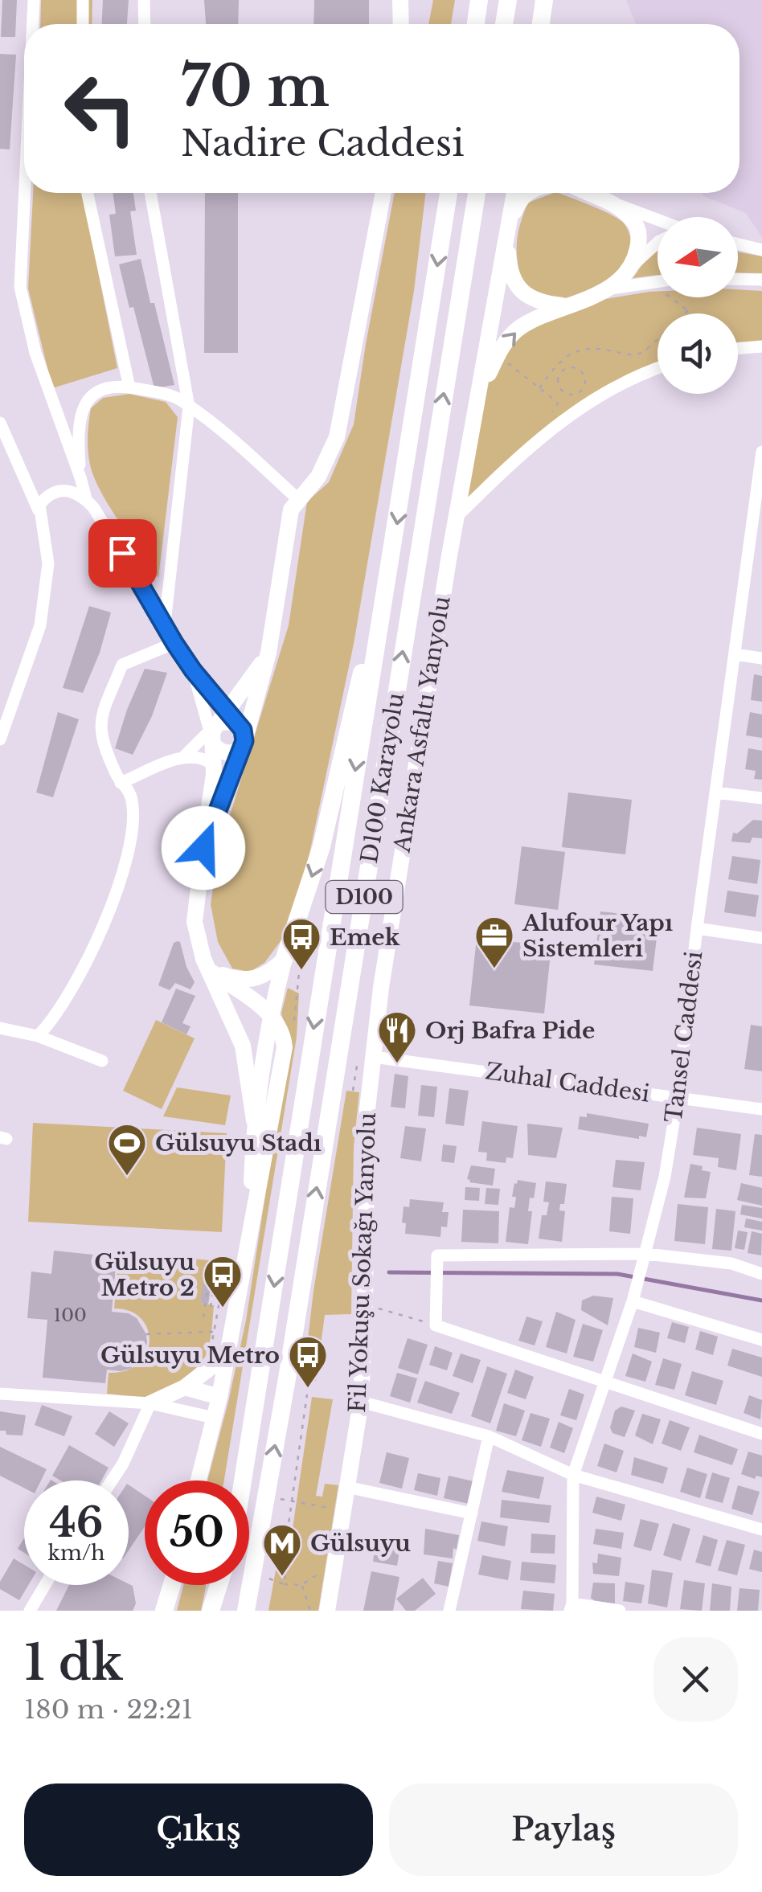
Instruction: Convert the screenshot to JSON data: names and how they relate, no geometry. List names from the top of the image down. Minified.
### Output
{"streets":{"highway":["D100 Karayolu","D100"],"main road":["Ankara Asfaltı Yanyolu","Fil Yokuşu Sokağı Yanyolu"],"street":["Tansel Caddesi","Zuhal Caddesi"]},"crossings":[["Ankara Asfaltı Yanyolu","Zuhal Caddesi"],["Ankara Asfaltı Yanyolu","Fil Yokuşu Sokağı Yanyolu"],["Tansel Caddesi","Zuhal Caddesi"],["Zuhal Caddesi","Fil Yokuşu Sokağı Yanyolu"]],"places":{"office":["Alufour Yapı Sistemleri"],"bus stop":["Emek","Gülsuyu Metro 2","Gülsuyu Metro"],"restaurant":["Orj Bafra Pide"],"sports":["Gülsuyu Stadı"],"metro station":["Gülsuyu"]},"house_numbers":["100"],"north":"left","page":{"turn":["70 m","Nadire Caddesi"],"speed":"46 km/h","limit":"50","heading":["1 dk","180 m · 22:21"],"buttons":["Çıkış","Paylaş"]}}
